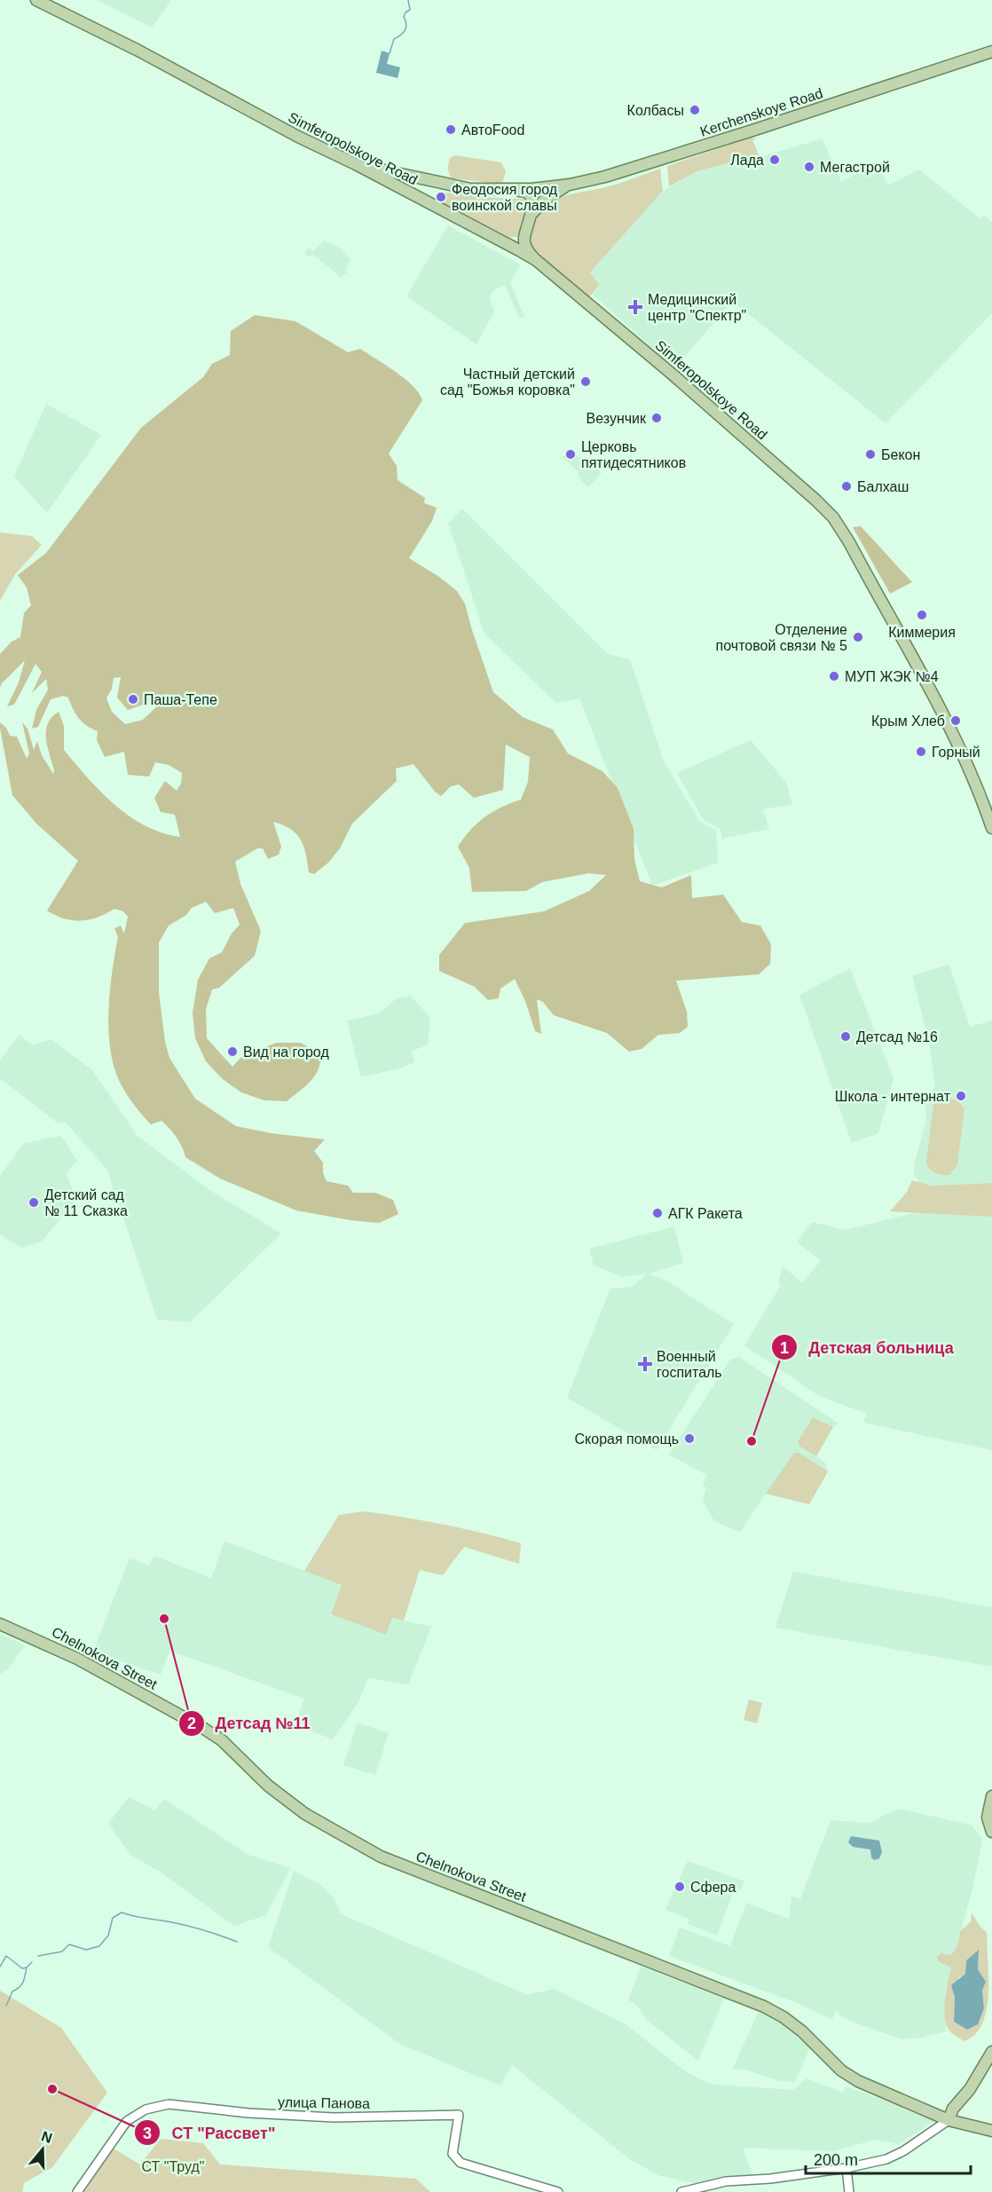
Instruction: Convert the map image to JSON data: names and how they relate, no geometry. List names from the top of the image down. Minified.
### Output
{"streets":{"main road":["Kerchenskoye Road","Simferopolskoye Road","Chelnokova Street"],"street":["улица Панова"]},"parks":["СТ \"Труд\""],"places":{"other":["Колбасы","АвтоFood","Лада","Мегастрой","Феодосия город воинской славы","Частный детский сад \"Божья коровка\"","Везунчик","Церковь пятидесятников","Бекон","Балхаш","Киммерия","Отделение почтовой связи № 5","МУП ЖЭК №4","Паша-Тепе","Крым Хлеб","Горный","Детсад №16","Вид на город","Школа - интернат","Детский сад № 11 Сказка","АГК Ракета","Скорая помощь","Детская больница","Детсад №11","Сфера","СТ \"Рассвет\""],"health":["Медицинский центр \"Спектр\"","Военный госпиталь"]},"scale_bar":"200 m","north":"top"}
